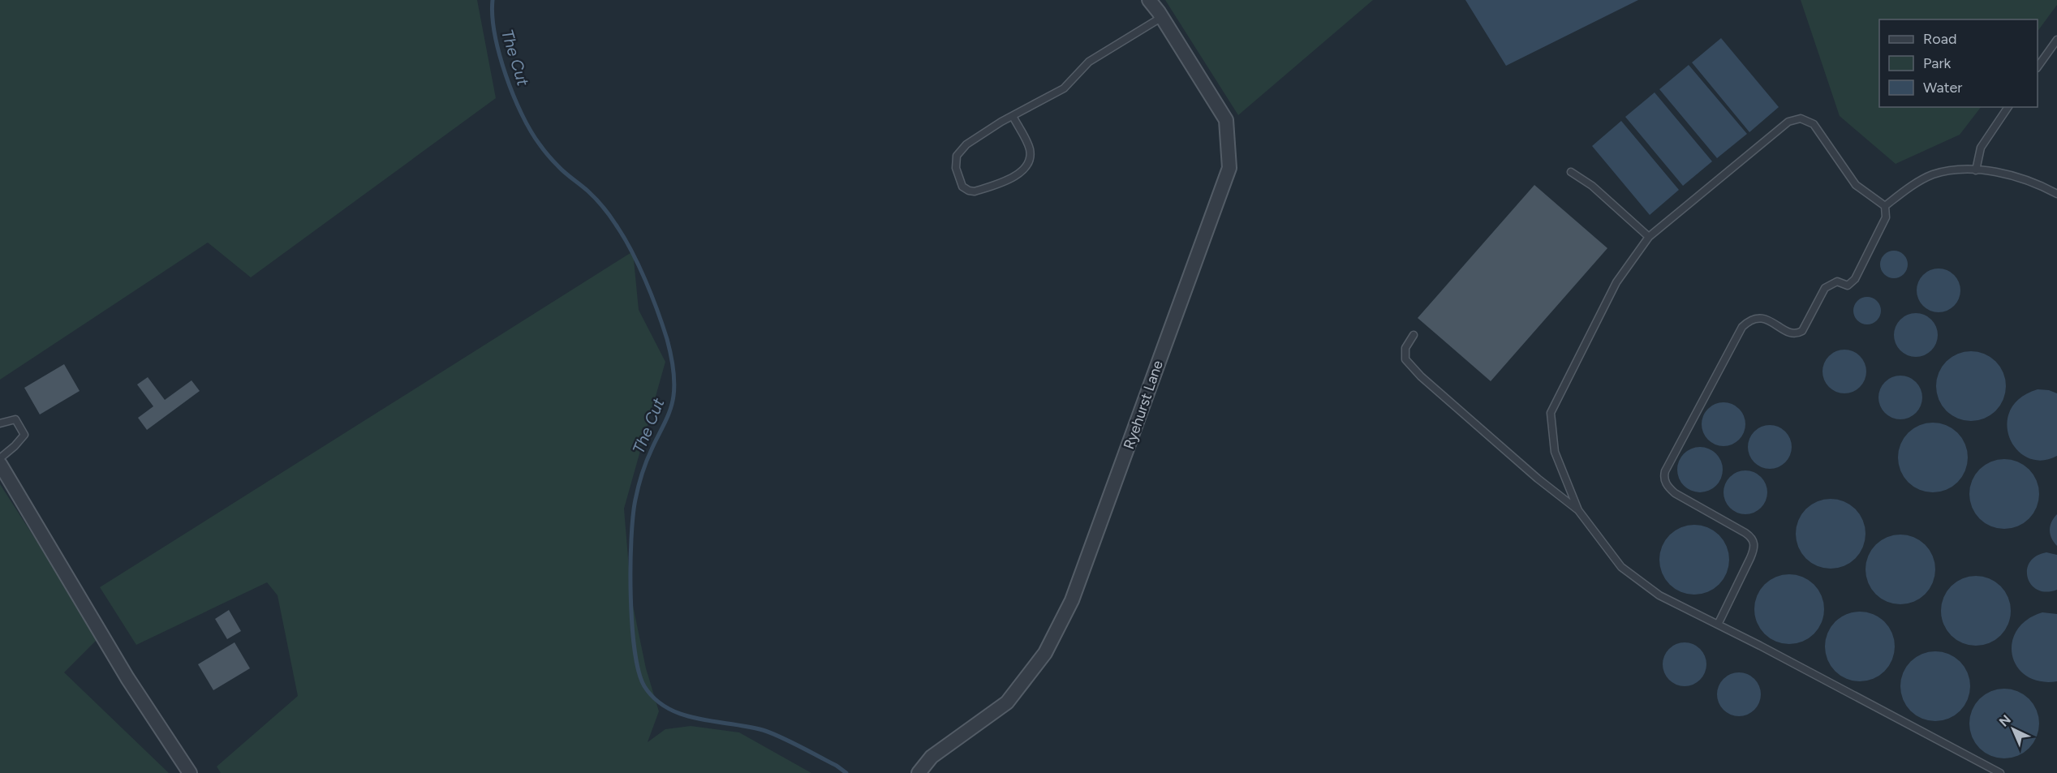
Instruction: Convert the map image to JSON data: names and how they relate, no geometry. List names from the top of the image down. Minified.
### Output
{"streets":{"street":["Ryehurst Lane"]},"water":["The Cut"],"legend":["Road","Park","Water"],"north":"top left"}
